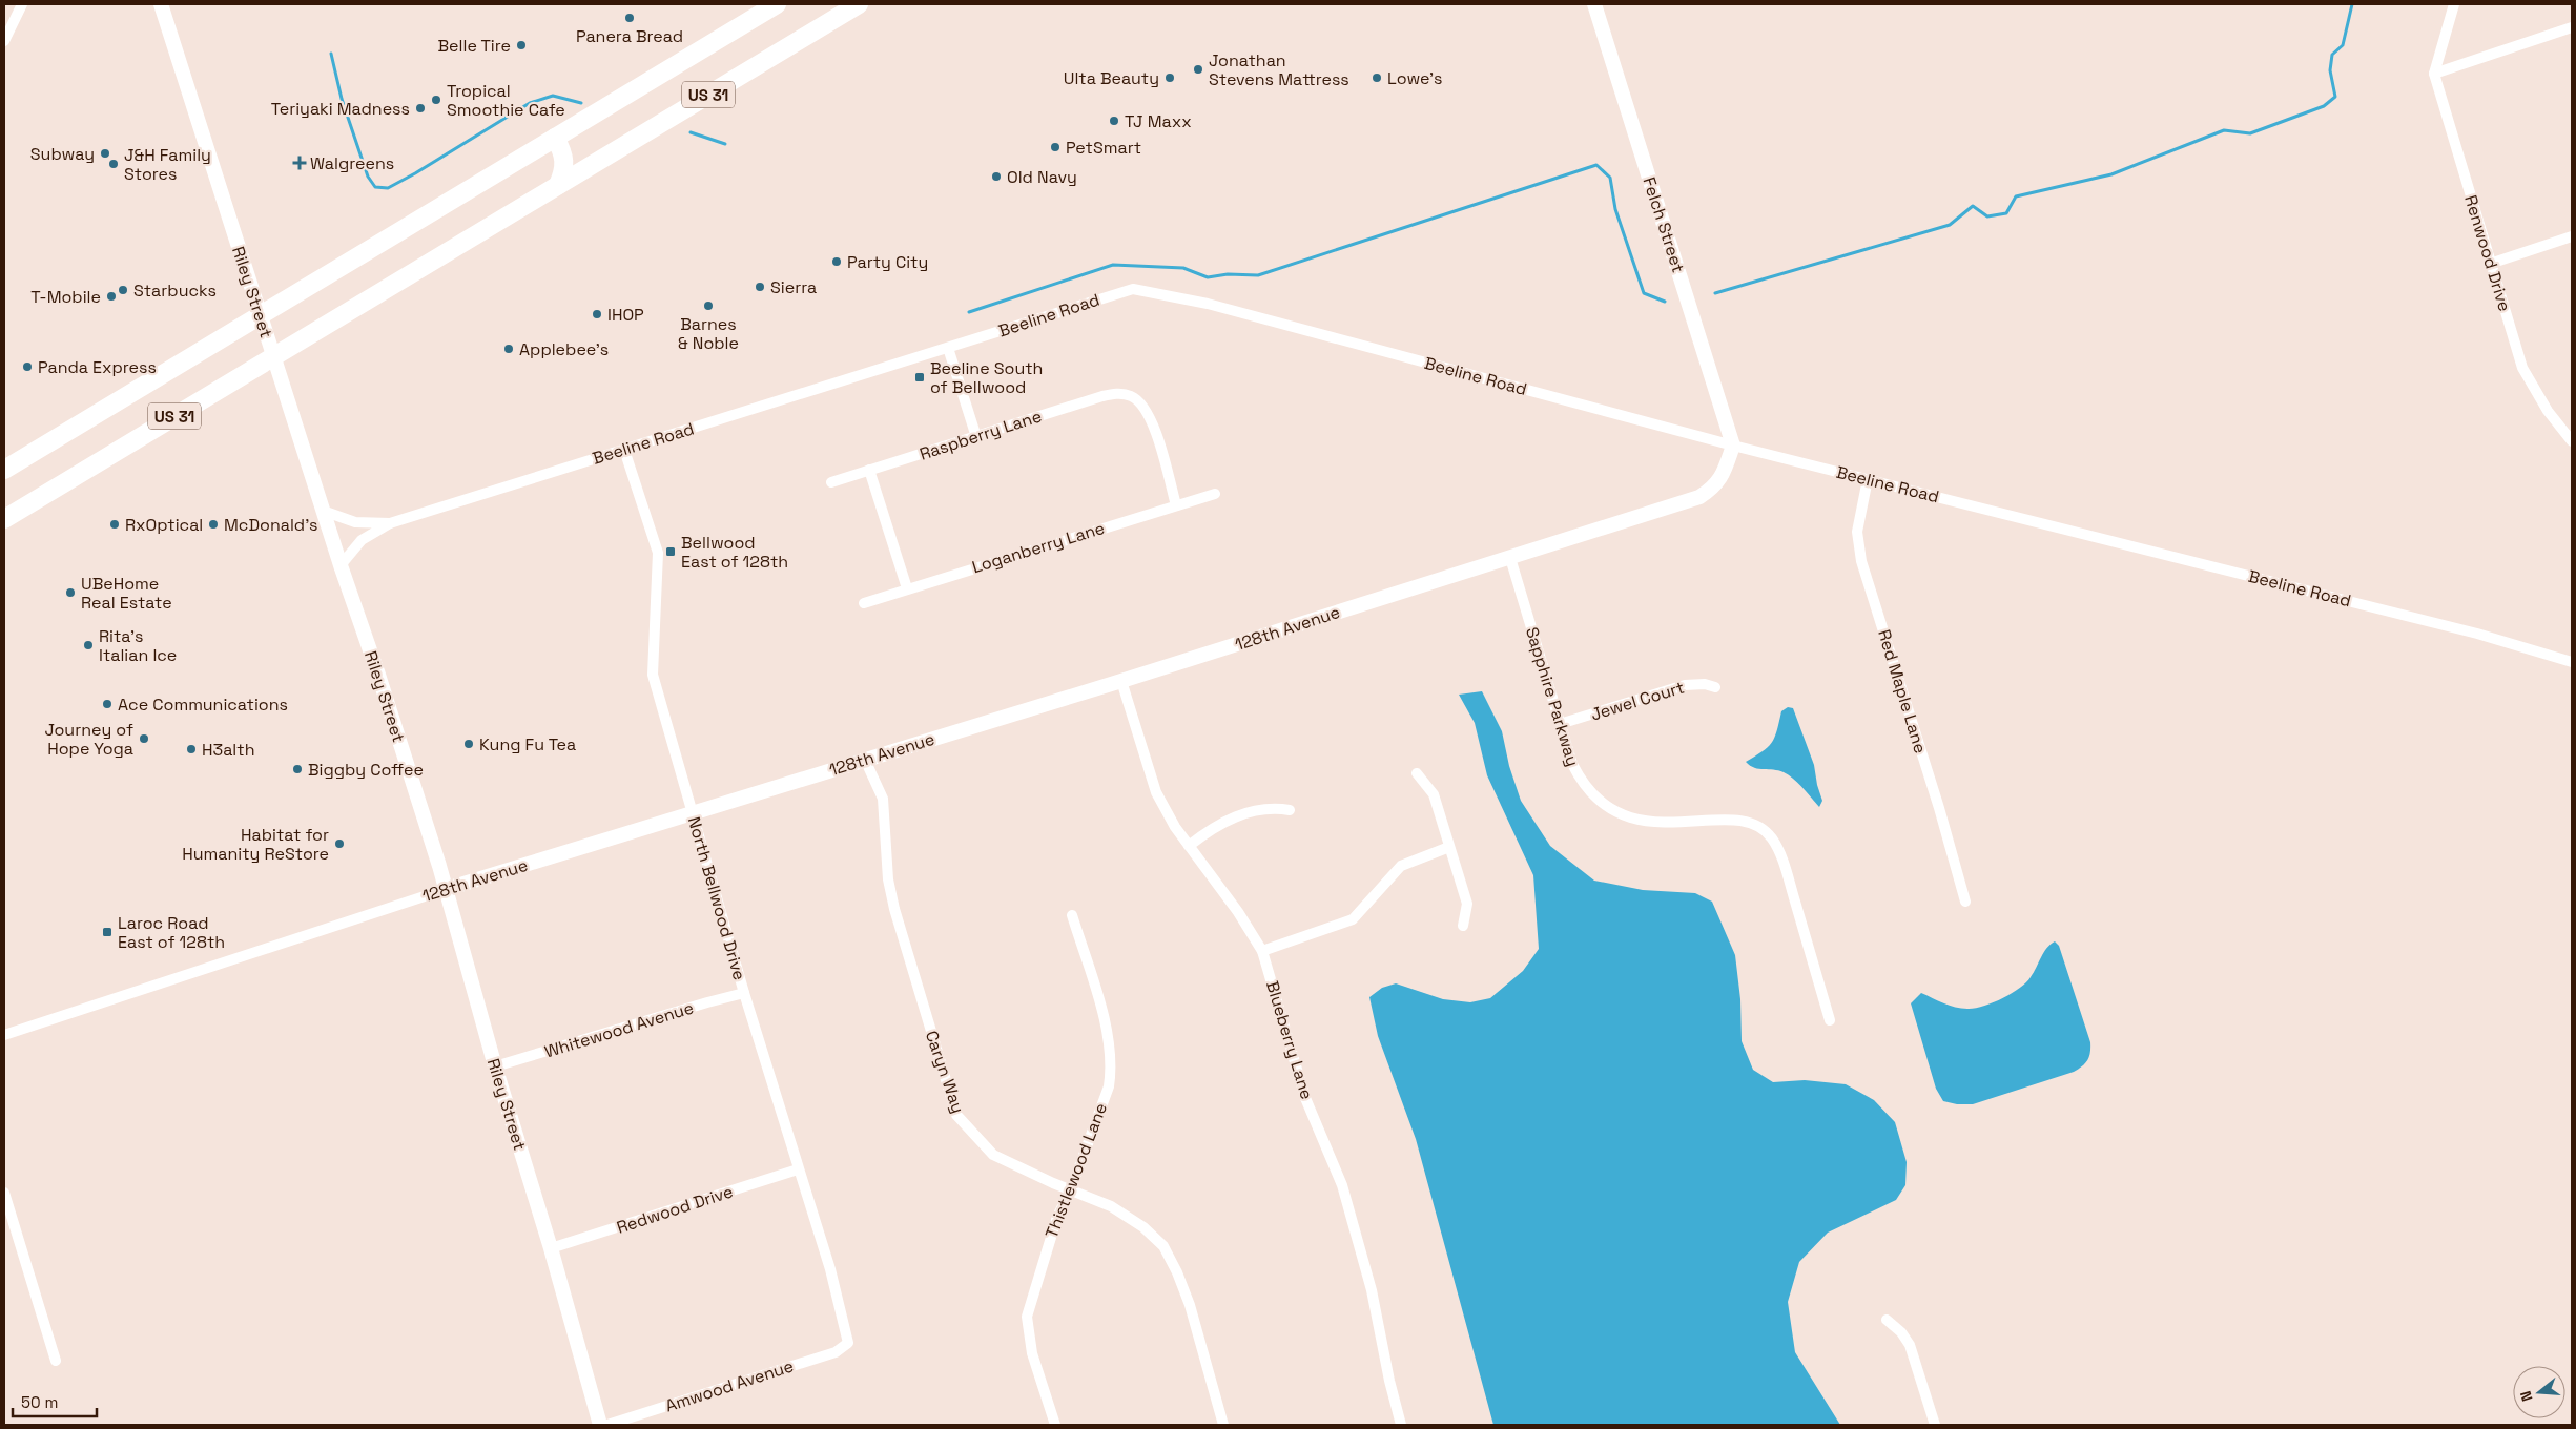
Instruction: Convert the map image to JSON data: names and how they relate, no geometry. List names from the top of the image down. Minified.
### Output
{"streets":{"highway":["US 31"],"street":["Felch Street","Renwood Drive","Riley Street","Beeline Road","Raspberry Lane","Loganberry Lane","128th Avenue","Red Maple Lane","Sapphire Parkway","Jewel Court","North Bellwood Drive","Whitewood Avenue","Blueberry Lane","Caryn Way","Thistlewood Lane","Redwood Drive","Amwood Avenue"]},"crossings":[["US 31","Riley Street"],["Felch Street","Beeline Road"],["Felch Street","128th Avenue"],["Riley Street","Beeline Road"],["Riley Street","128th Avenue"],["Riley Street","Whitewood Avenue"],["Riley Street","Redwood Drive"],["Beeline Road","128th Avenue"],["Beeline Road","Red Maple Lane"],["Beeline Road","North Bellwood Drive"],["Raspberry Lane","Loganberry Lane"],["128th Avenue","Sapphire Parkway"],["128th Avenue","North Bellwood Drive"],["128th Avenue","Blueberry Lane"],["128th Avenue","Caryn Way"],["Sapphire Parkway","Jewel Court"],["North Bellwood Drive","Whitewood Avenue"],["North Bellwood Drive","Redwood Drive"],["North Bellwood Drive","Amwood Avenue"],["Caryn Way","Thistlewood Lane"]],"places":{"other":["Panera Bread","Belle Tire","Jonathan Stevens Mattress","Ulta Beauty","Lowe's","Tropical Smoothie Cafe","Teriyaki Madness","TJ Maxx","PetSmart","Subway","J&H Family Stores","Old Navy","Party City","Sierra","Starbucks","T-Mobile","Barnes & Noble","IHOP","Applebee's","Panda Express","RxOptical","McDonald's","UBeHome Real Estate","Rita's Italian Ice","Ace Communications","Journey of Hope Yoga","Kung Fu Tea","H3alth","Biggby Coffee","Habitat for Humanity ReStore"],"health":["Walgreens"],"transit":["Beeline South of Bellwood","Bellwood East of 128th","Laroc Road East of 128th"]},"scale_bar":"50 m","north":"left"}
